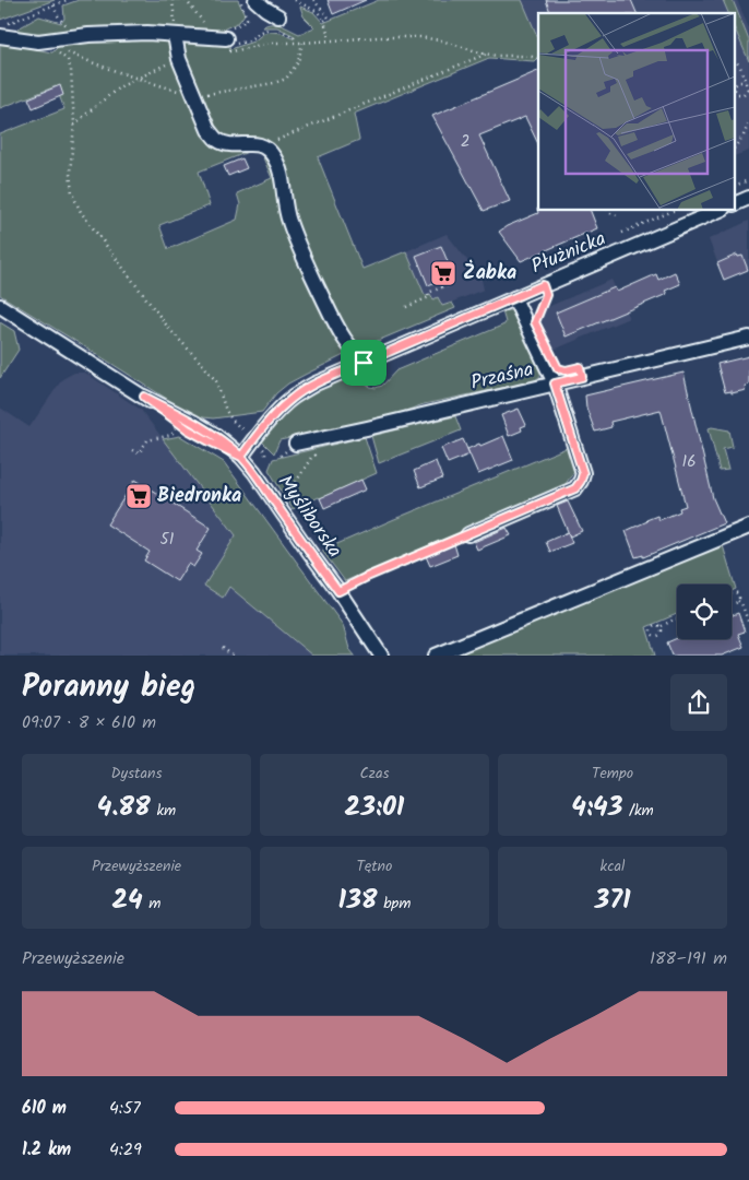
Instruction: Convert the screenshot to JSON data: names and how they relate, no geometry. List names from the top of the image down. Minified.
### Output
{"streets":{"street":["Płużnicka","Przaśna","Myśliborska"]},"crossings":[["Płużnicka","Myśliborska"]],"places":{"supermarket":["Żabka","Biedronka"]},"house_numbers":["2","16","51"],"page":{"heading":["Poranny bieg","09:07 · 8 × 610 m"],"stats":[["Dystans","4.88 km"],["Czas","23:01"],["Tempo","4:43 /km"],["Przewyższenie","24 m"],["Tętno","138 bpm"],["kcal","371"]],"chart":["Przewyższenie","188–191 m"],"list":[{"name":"610 m","note":"4:57"},{"name":"1.2 km","note":"4:29"}]}}
